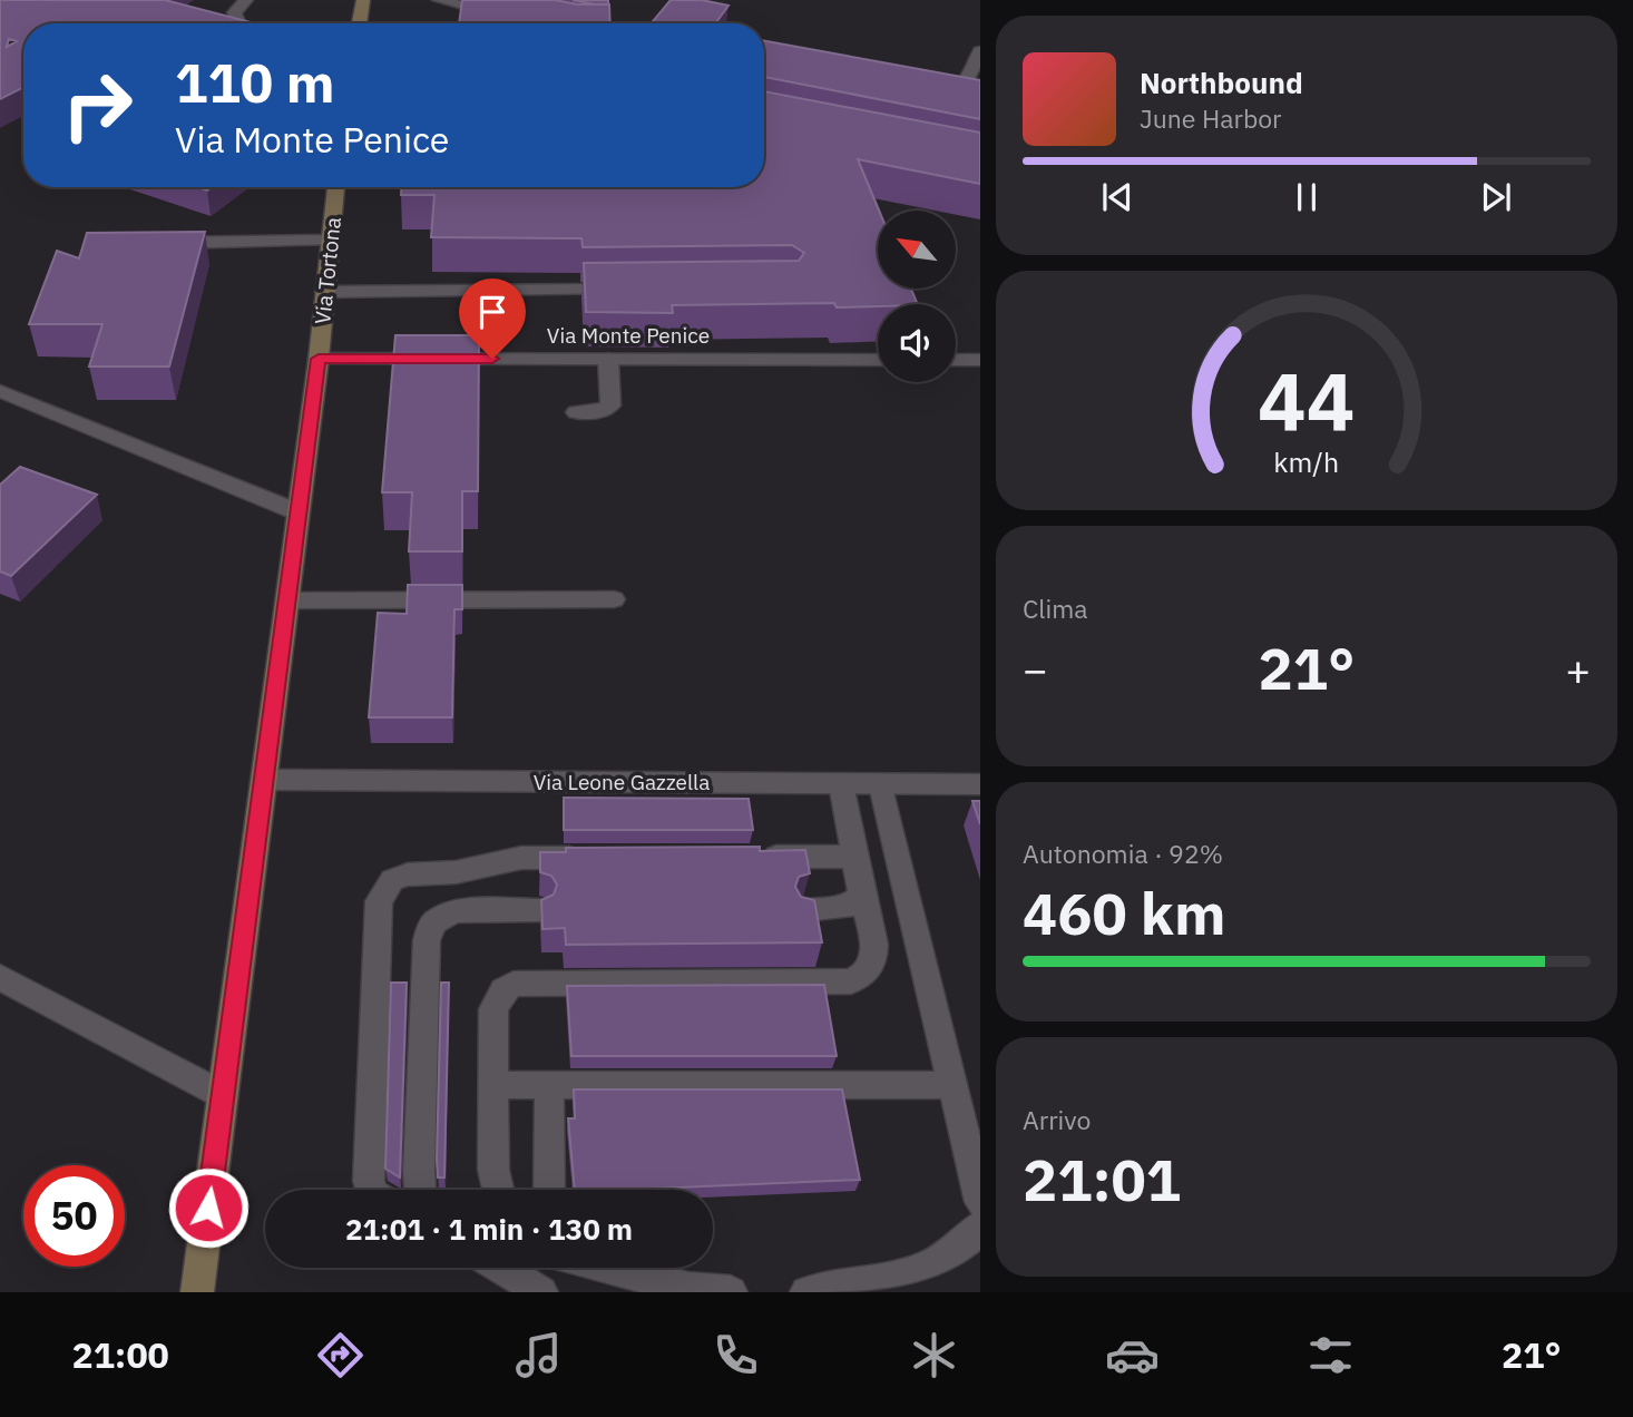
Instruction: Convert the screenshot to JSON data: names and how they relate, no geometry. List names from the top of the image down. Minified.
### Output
{"streets":{"main road":["Via Tortona"],"street":["Via Monte Penice","Via Leone Gazzella"]},"crossings":[["Via Tortona","Via Monte Penice"],["Via Tortona","Via Leone Gazzella"]],"north":"top left","page":{"turn":["110 m","Via Monte Penice"],"song":["Northbound","June Harbor"],"tile":["Clima",["Autonomia · 92%","460 km"],["Arrivo","21:01"]],"heat":["−","21°","+"],"limit":"50","trip":"21:01 · 1 min · 130 m","tabs":["21:00","21°"],"gauge":["44","km/h"]}}
